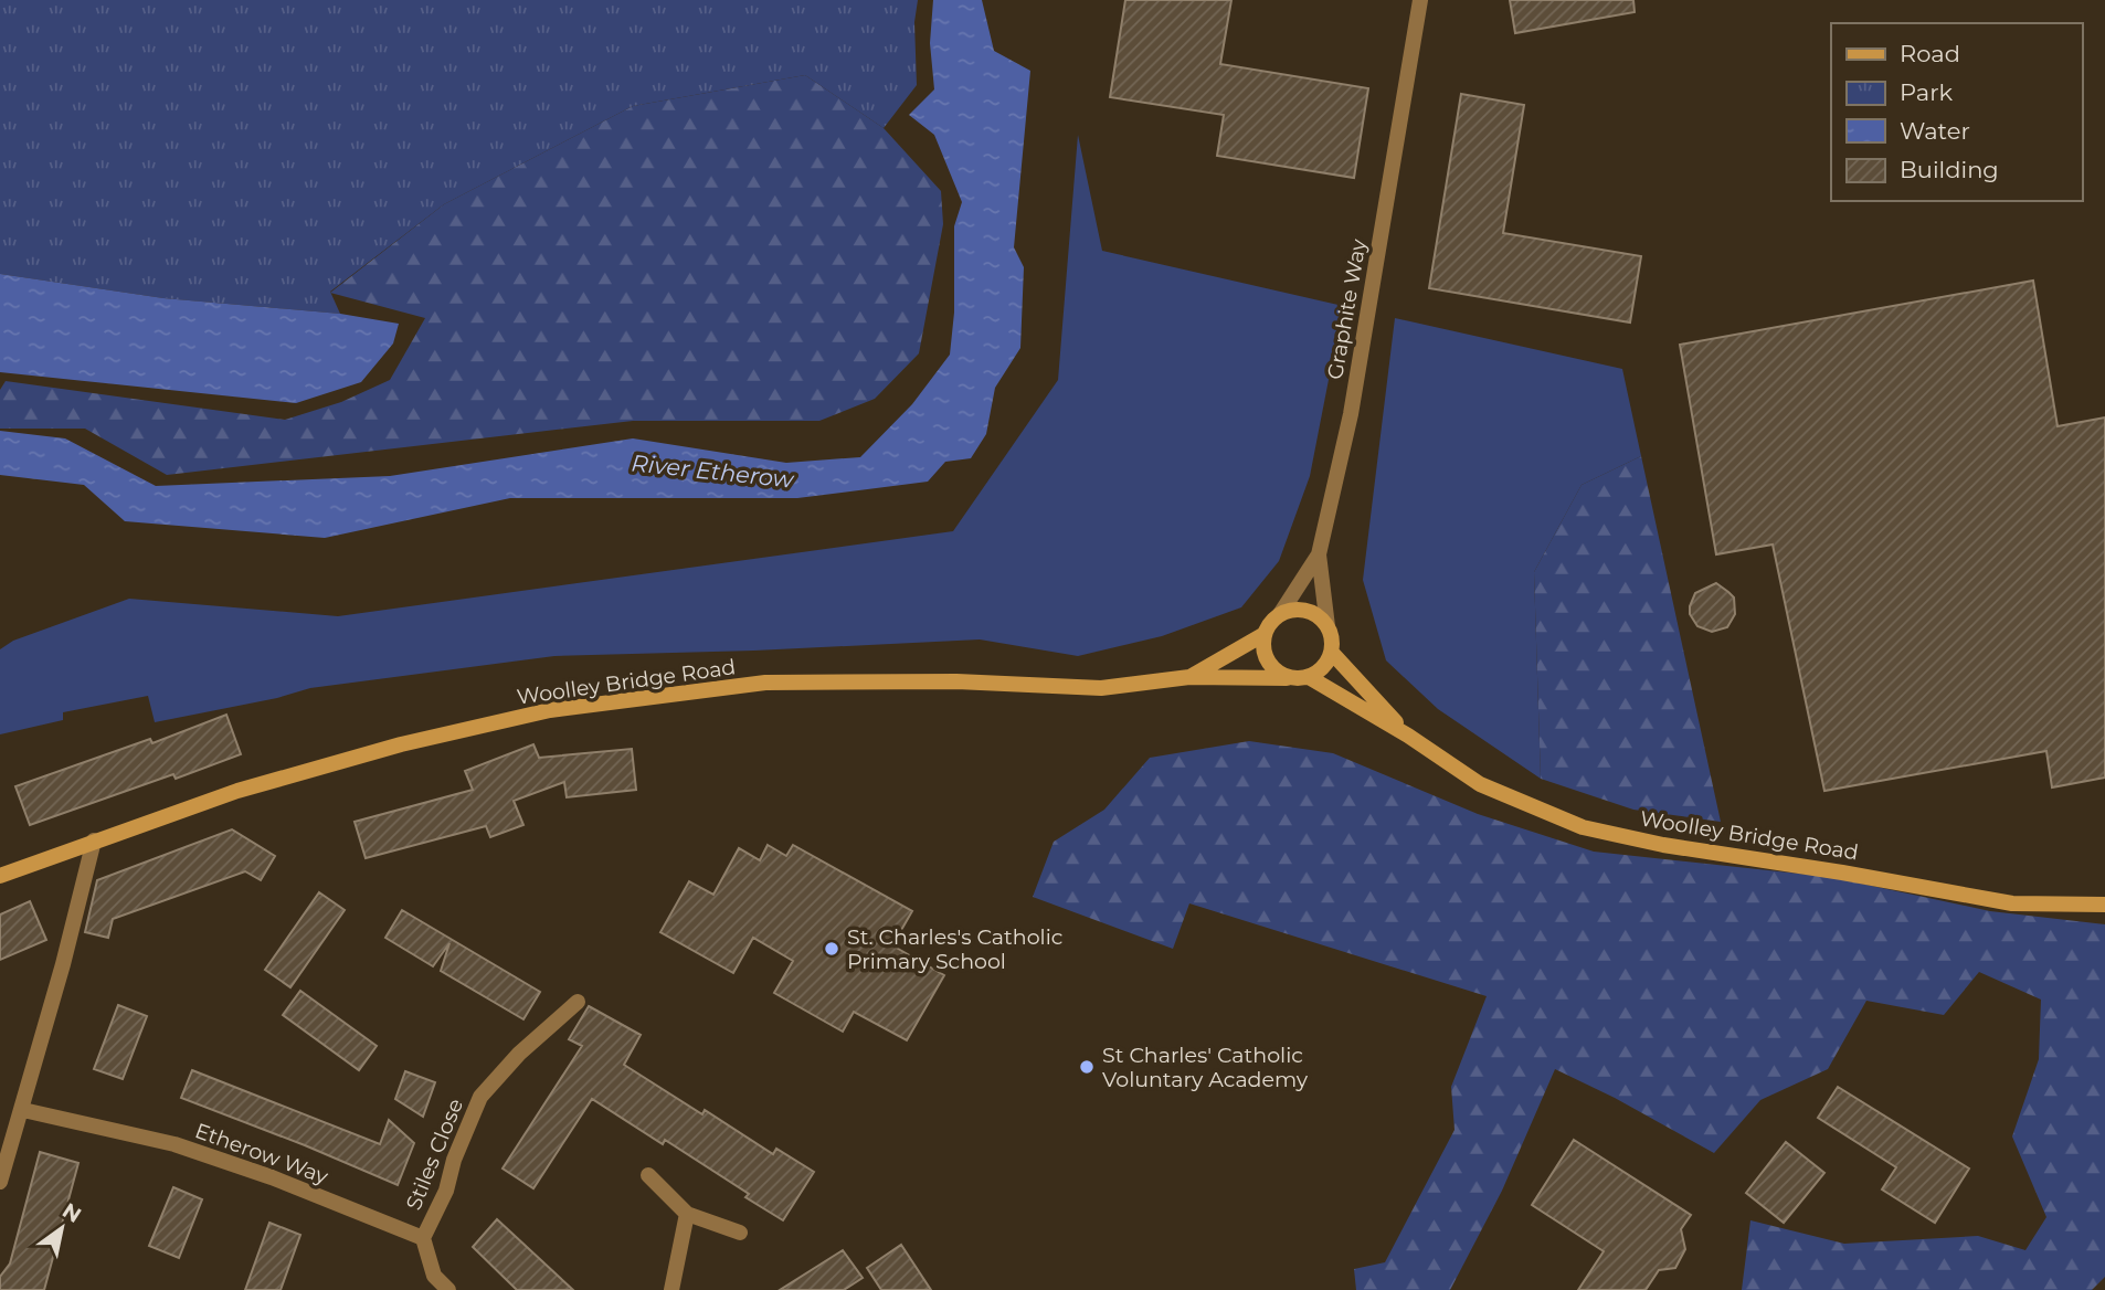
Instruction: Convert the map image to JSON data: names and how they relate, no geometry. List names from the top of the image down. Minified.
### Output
{"streets":{"street":["Graphite Way","Woolley Bridge Road","Etherow Way","Stiles Close"]},"crossings":[["Graphite Way","Woolley Bridge Road"],["Etherow Way","Stiles Close"]],"water":["River Etherow"],"places":["St. Charles's Catholic Primary School","St Charles' Catholic Voluntary Academy"],"legend":["Road","Park","Water","Building"],"north":"top right"}
